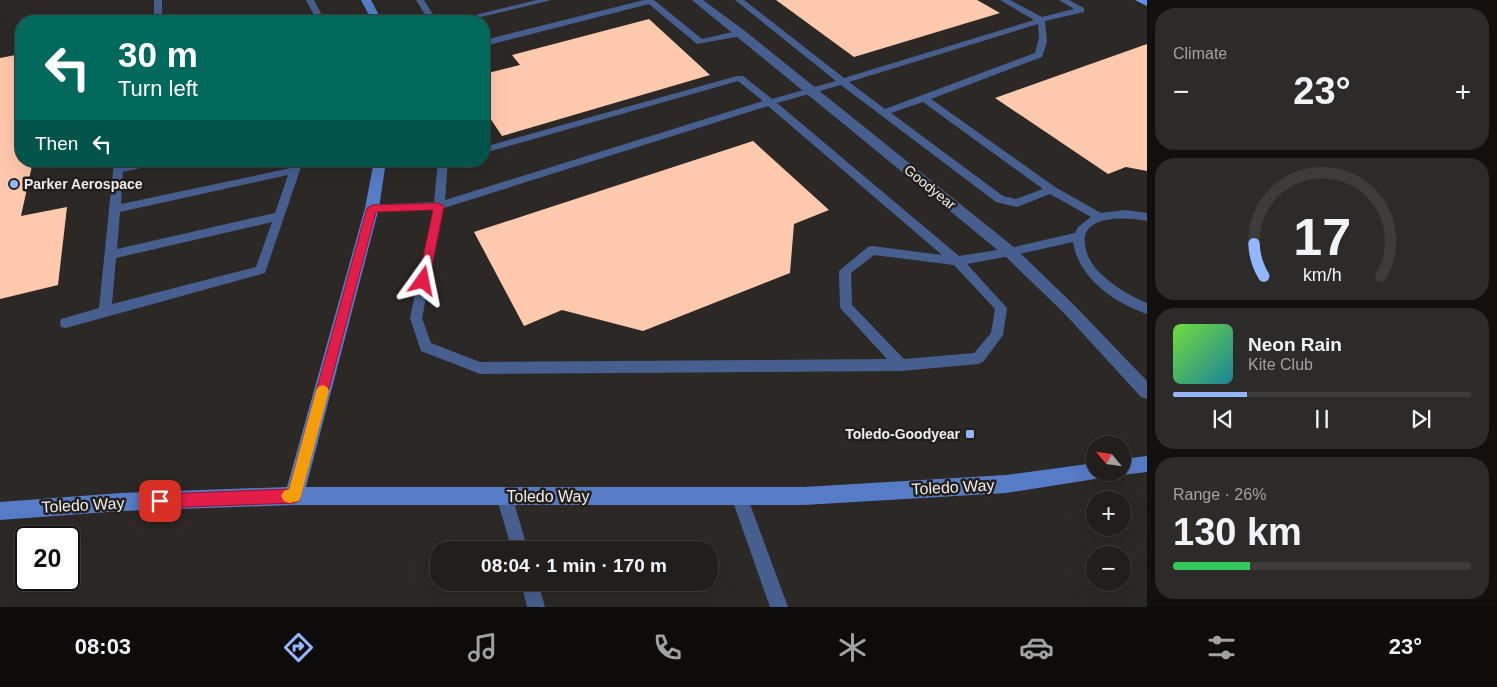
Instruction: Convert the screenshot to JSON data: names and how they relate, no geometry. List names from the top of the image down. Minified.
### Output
{"streets":{"main road":["Toledo Way"],"street":["Goodyear"]},"places":{"other":["Parker Aerospace"],"transit":["Toledo-Goodyear"]},"north":"top left","page":{"tile":["Climate",["Range · 26%","130 km"]],"turn":["30 m","Turn left"],"heat":["−","23°","+"],"then":"Then","song":["Neon Rain","Kite Club"],"map_buttons":["+","−"],"limit":"20","trip":"08:04 · 1 min · 170 m","tabs":["08:03","23°"],"gauge":["17","km/h"]}}
